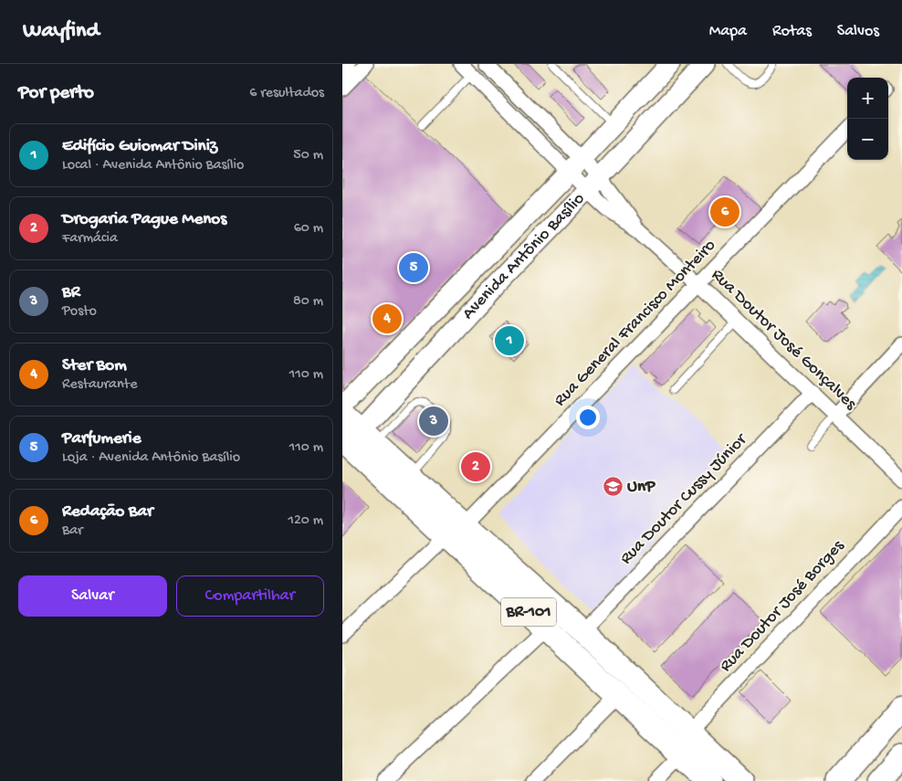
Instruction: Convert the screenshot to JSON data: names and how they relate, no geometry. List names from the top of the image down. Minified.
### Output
{"streets":{"highway":["BR-101"],"main road":["Avenida Antônio Basílio"],"street":["Rua General Francisco Monteiro","Rua Doutor José Gonçalves","Rua Doutor Cussy Júnior","Rua Doutor José Borges"]},"crossings":[["Avenida Antônio Basílio","Rua Doutor José Gonçalves"],["Avenida Antônio Basílio","BR-101"],["Rua General Francisco Monteiro","Rua Doutor José Gonçalves"],["Rua General Francisco Monteiro","BR-101"],["Rua Doutor José Gonçalves","Rua Doutor Cussy Júnior"],["Rua Doutor Cussy Júnior","BR-101"],["Rua Doutor José Borges","BR-101"]],"places":{"school or university":["UnP"]},"page":{"header":"Wayfind","nav":["Mapa","Rotas","Salvos"],"heading":["Por perto","6 resultados"],"map_buttons":["+","−"],"list":[{"mark":"1","name":"Edifício Guiomar Diniz","note":"Local · Avenida Antônio Basílio","value":"50 m"},{"mark":"2","name":"Drogaria Pague Menos","note":"Farmácia","value":"60 m"},{"mark":"3","name":"BR","note":"Posto","value":"80 m"},{"mark":"4","name":"Ster Bom","note":"Restaurante","value":"110 m"},{"mark":"5","name":"Parfumerie","note":"Loja · Avenida Antônio Basílio","value":"110 m"},{"mark":"6","name":"Redação Bar","note":"Bar","value":"120 m"}],"pins":["6","5","4","1","3","2"],"buttons":["Salvar","Compartilhar"]}}
